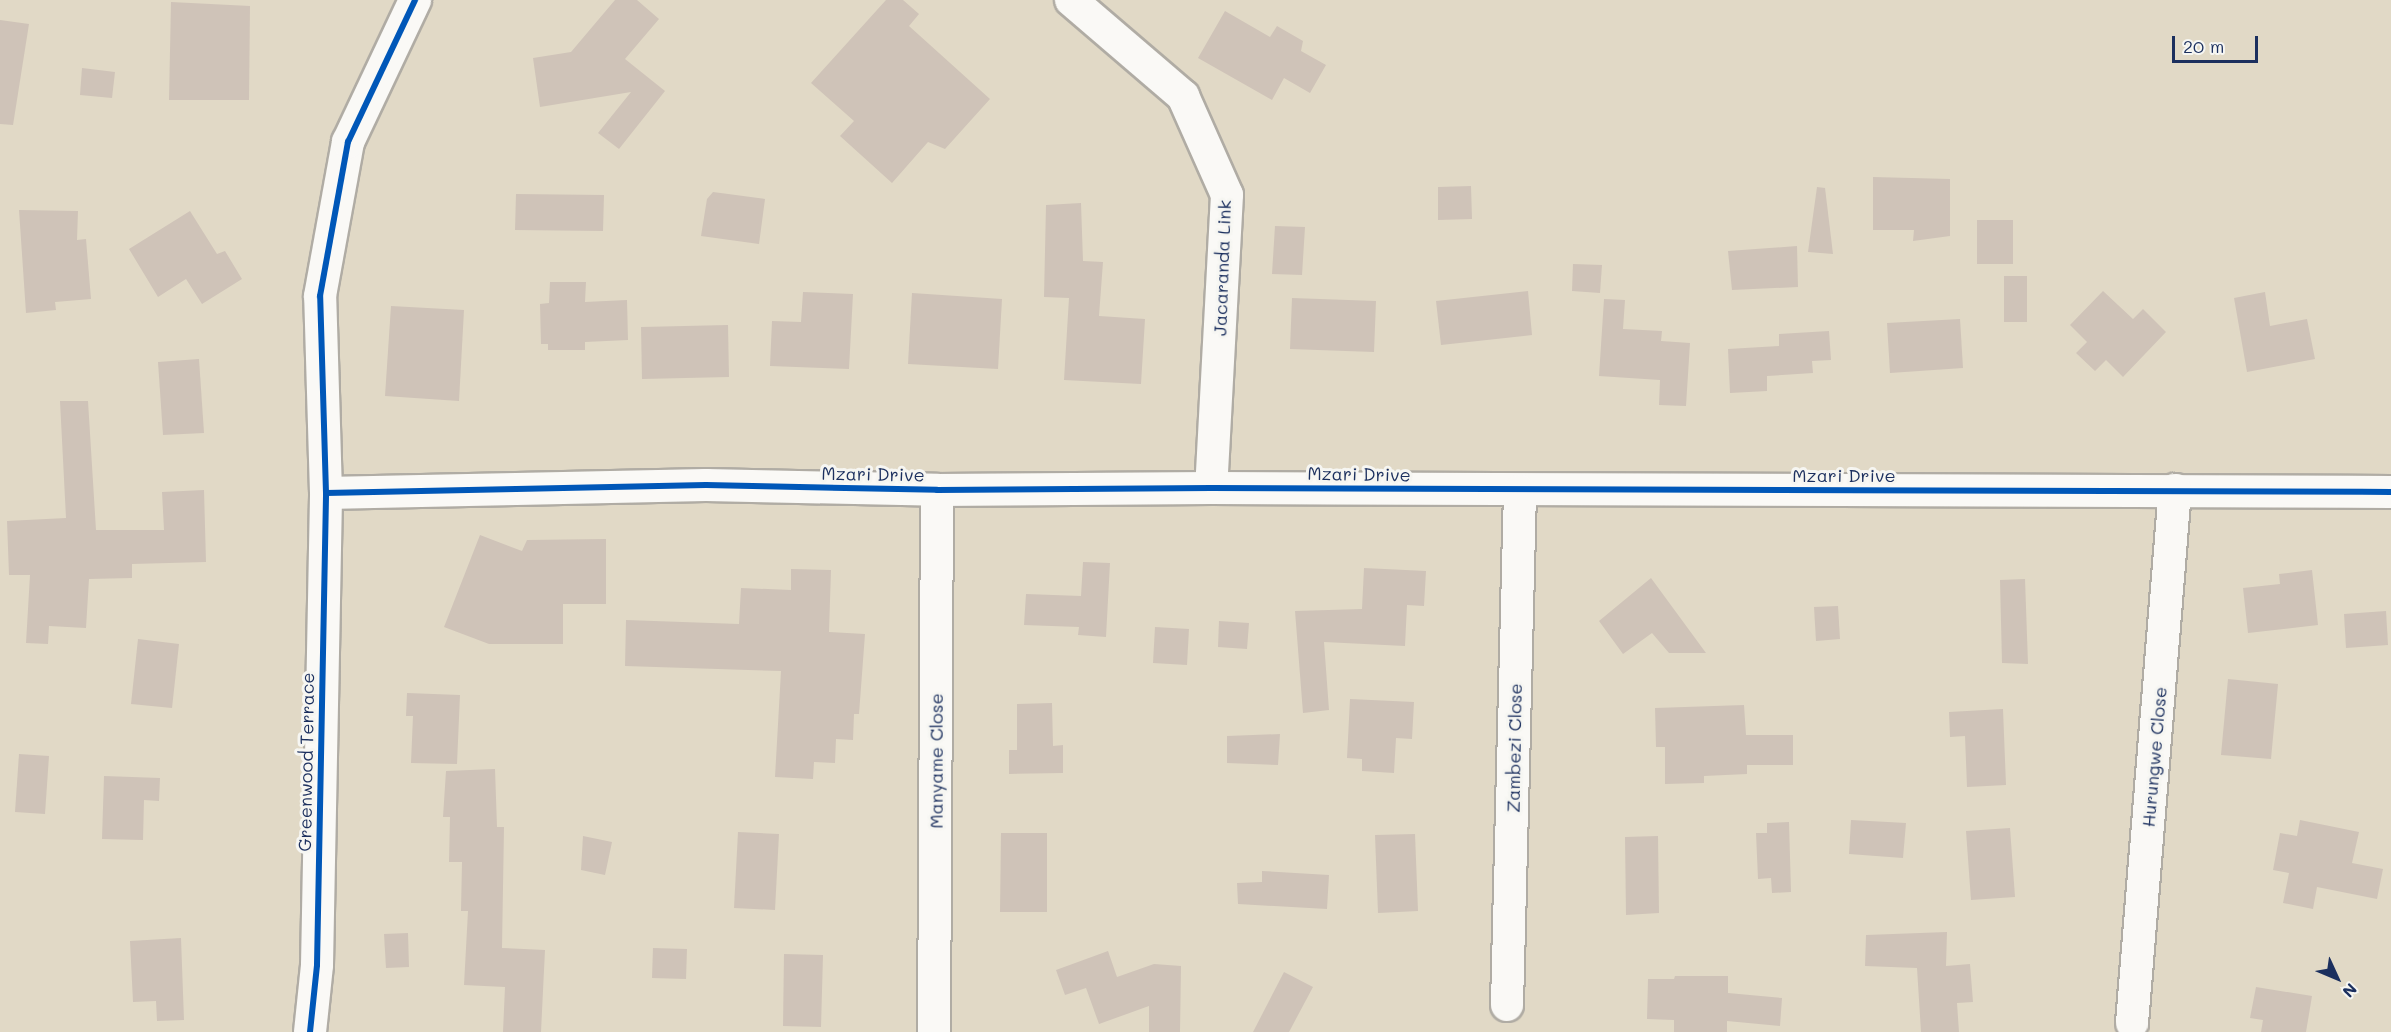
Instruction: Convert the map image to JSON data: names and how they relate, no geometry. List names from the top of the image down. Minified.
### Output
{"streets":{"street":["Jacaranda Link","Mzari Drive","Zambezi Close","Hurungwe Close","Manyame Close","Greenwood Terrace"]},"crossings":[["Jacaranda Link","Mzari Drive"],["Mzari Drive","Zambezi Close"],["Mzari Drive","Hurungwe Close"],["Mzari Drive","Manyame Close"],["Mzari Drive","Greenwood Terrace"]],"scale_bar":"20 m","north":"bottom right"}
